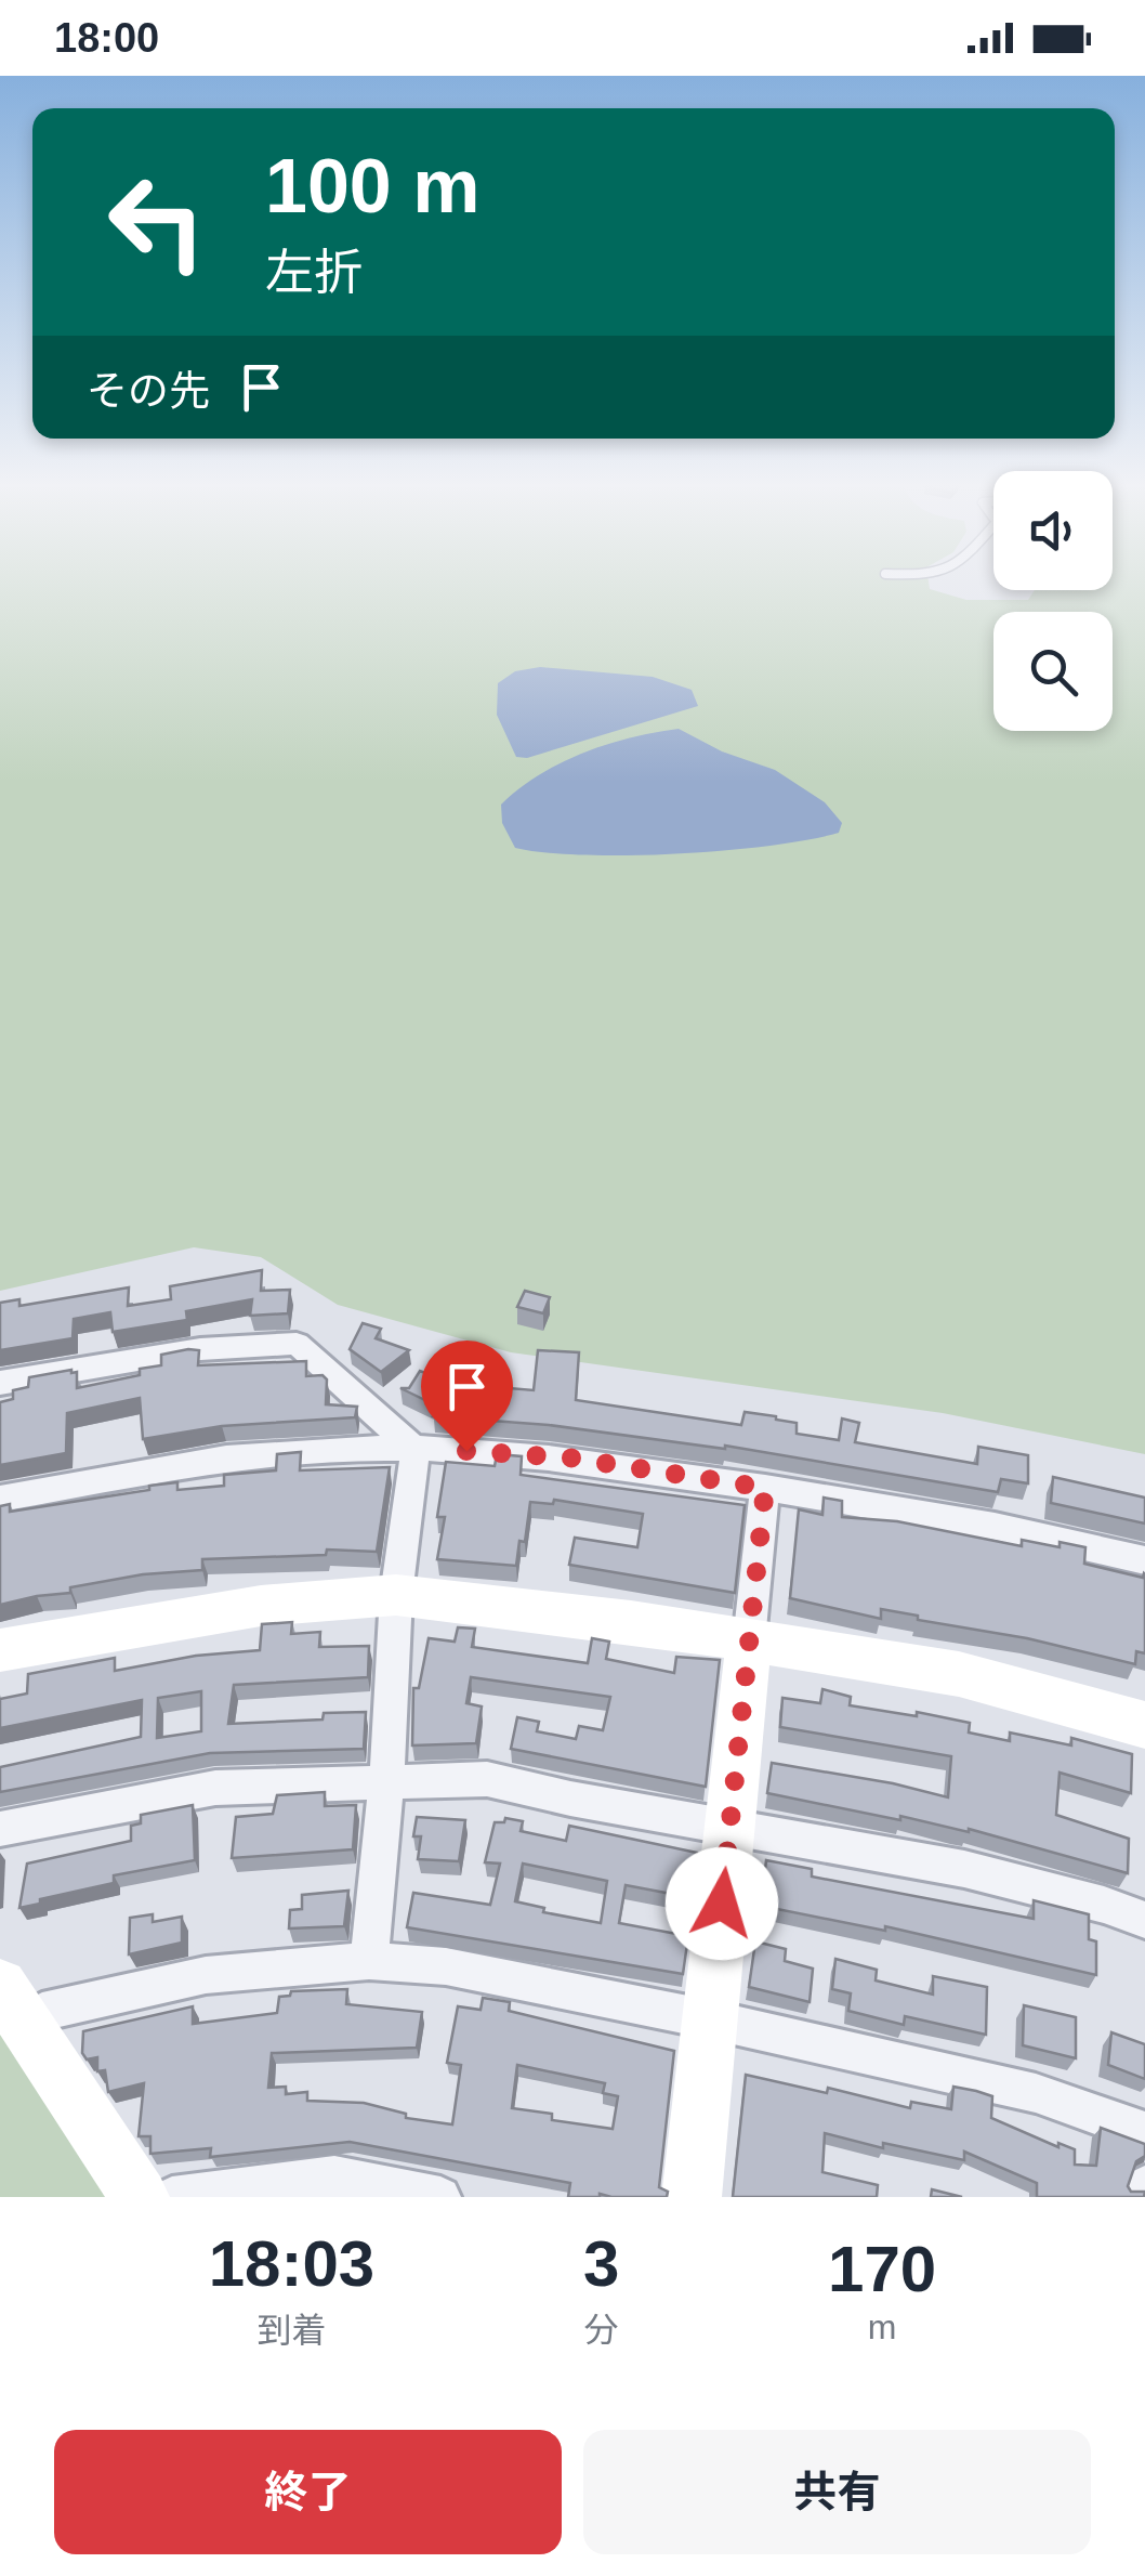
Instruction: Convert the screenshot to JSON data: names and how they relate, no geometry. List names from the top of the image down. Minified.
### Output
{"page":{"status":"18:00","turn":["100 m","左折"],"then":"その先","eta":["18:03","到着","3","分","170","m"],"buttons":["終了","共有"]}}
